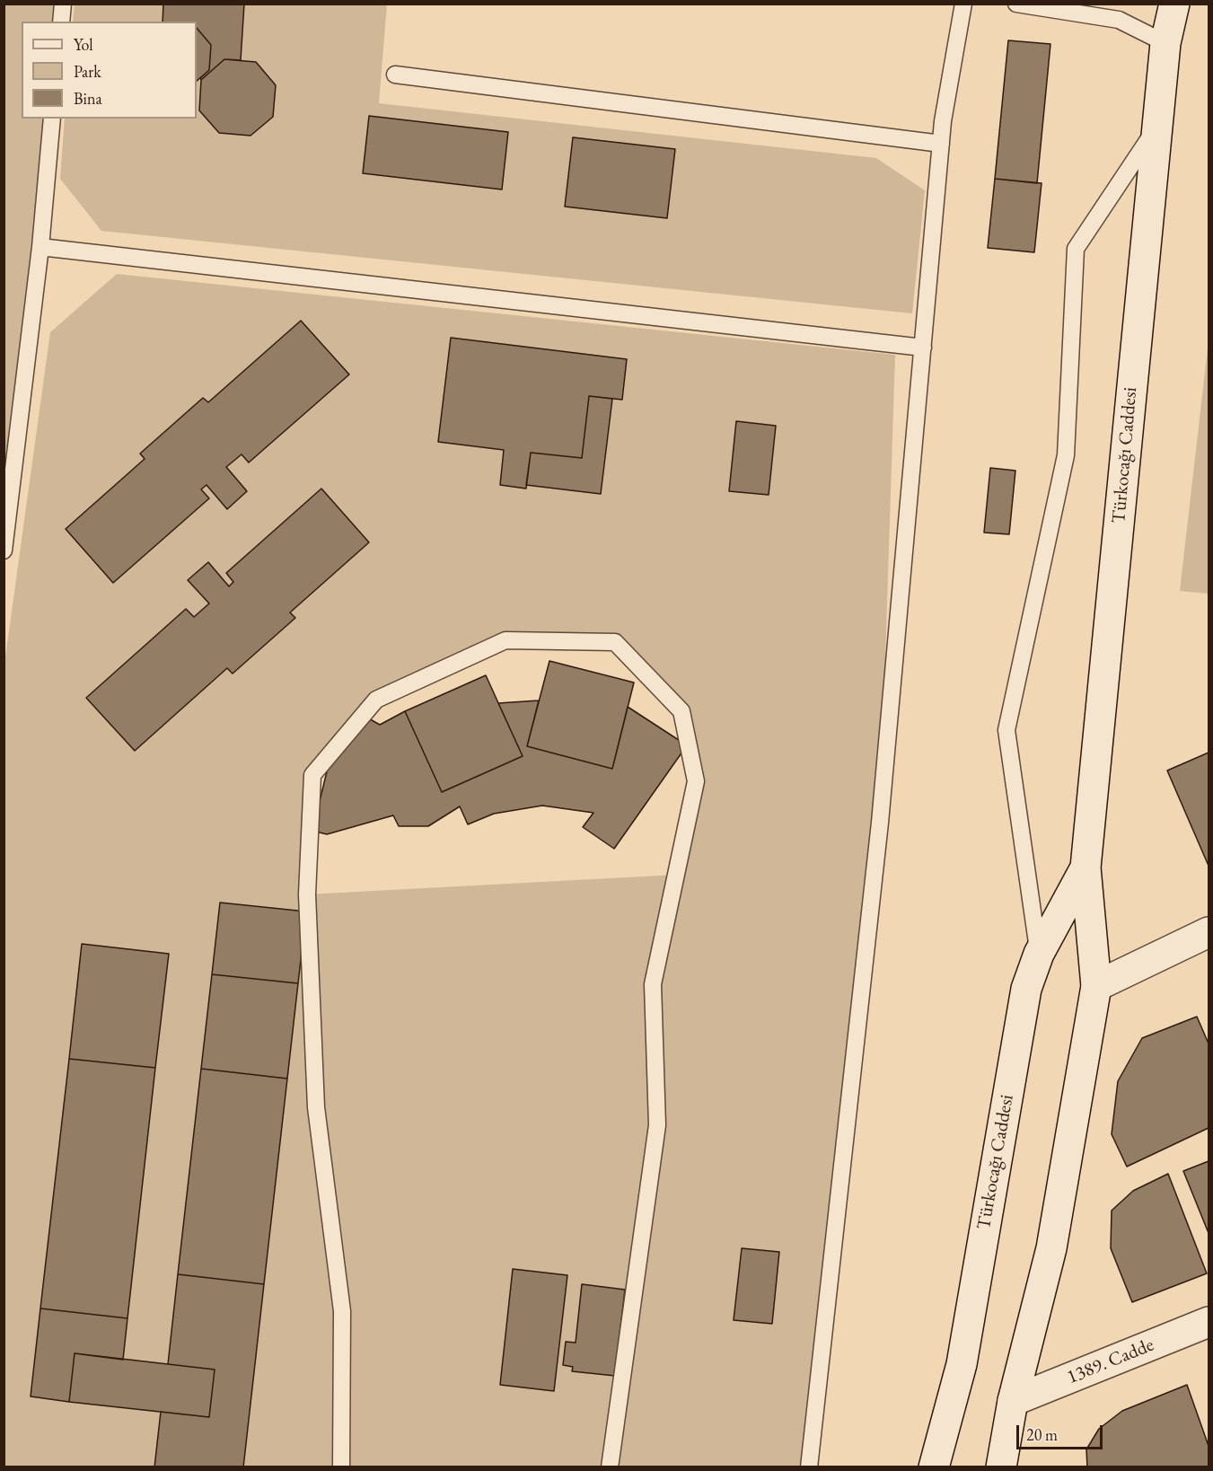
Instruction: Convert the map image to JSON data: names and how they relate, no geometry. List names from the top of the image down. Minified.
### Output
{"streets":{"main road":["Türkocağı Caddesi","1389. Cadde"]},"crossings":[["Türkocağı Caddesi","1389. Cadde"]],"legend":["Yol","Park","Bina"],"scale_bar":"20 m"}
